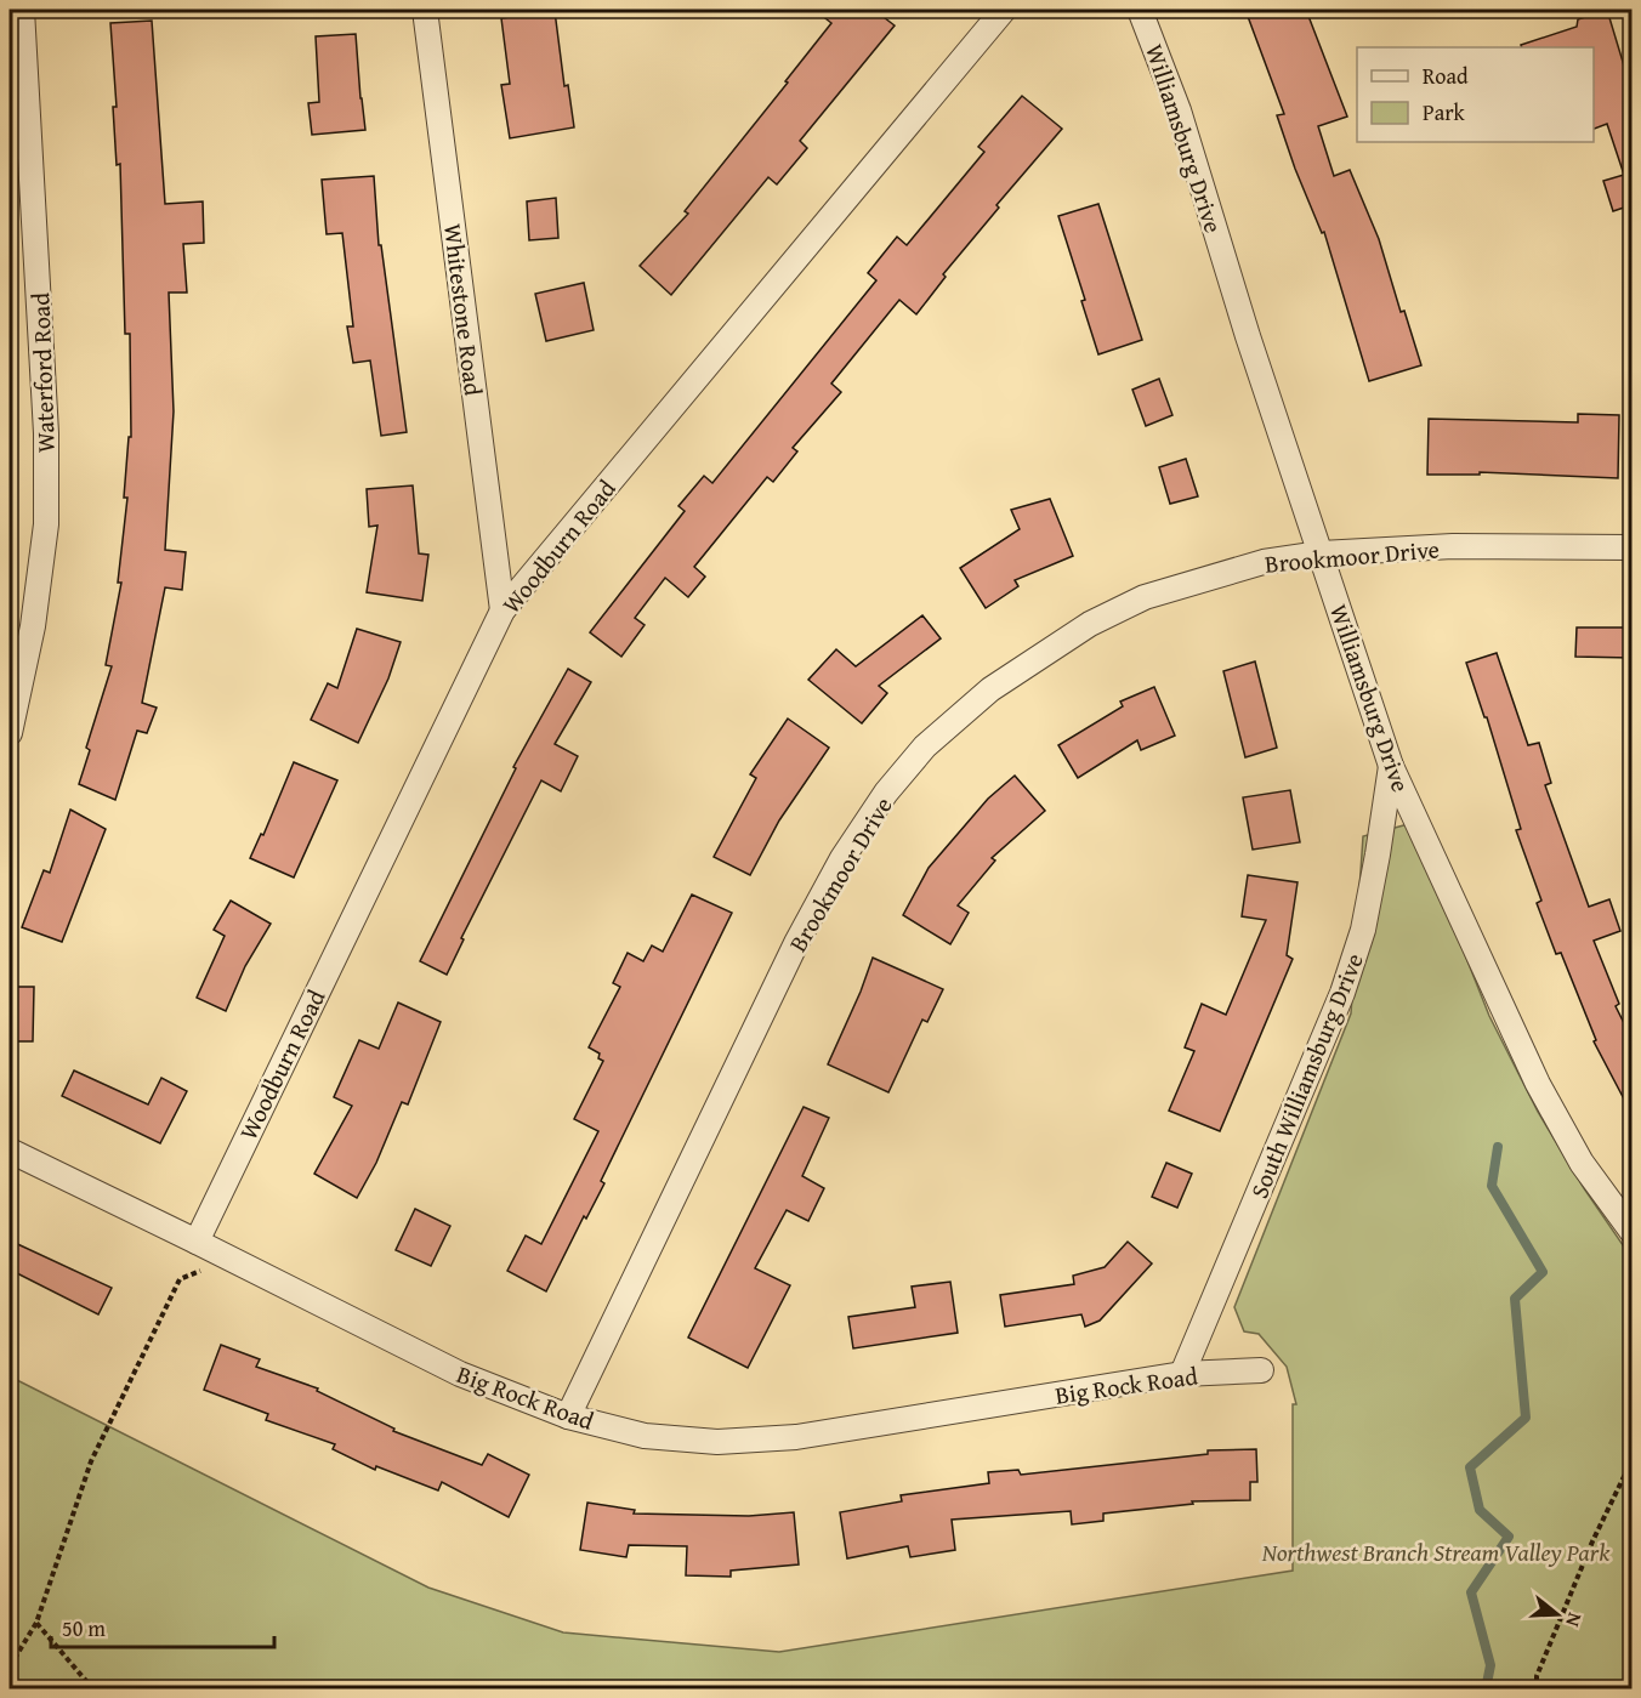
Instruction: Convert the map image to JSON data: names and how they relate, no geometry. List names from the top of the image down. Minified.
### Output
{"streets":{"street":["Williamsburg Drive","Whitestone Road","Waterford Road","Woodburn Road","Brookmoor Drive","South Williamsburg Drive","Big Rock Road"]},"crossings":[["Williamsburg Drive","Brookmoor Drive"],["Williamsburg Drive","South Williamsburg Drive"],["Whitestone Road","Woodburn Road"],["Woodburn Road","Big Rock Road"],["Brookmoor Drive","Big Rock Road"],["South Williamsburg Drive","Big Rock Road"]],"parks":["Northwest Branch Stream Valley Park"],"legend":["Road","Park"],"scale_bar":"50 m","north":"right"}
